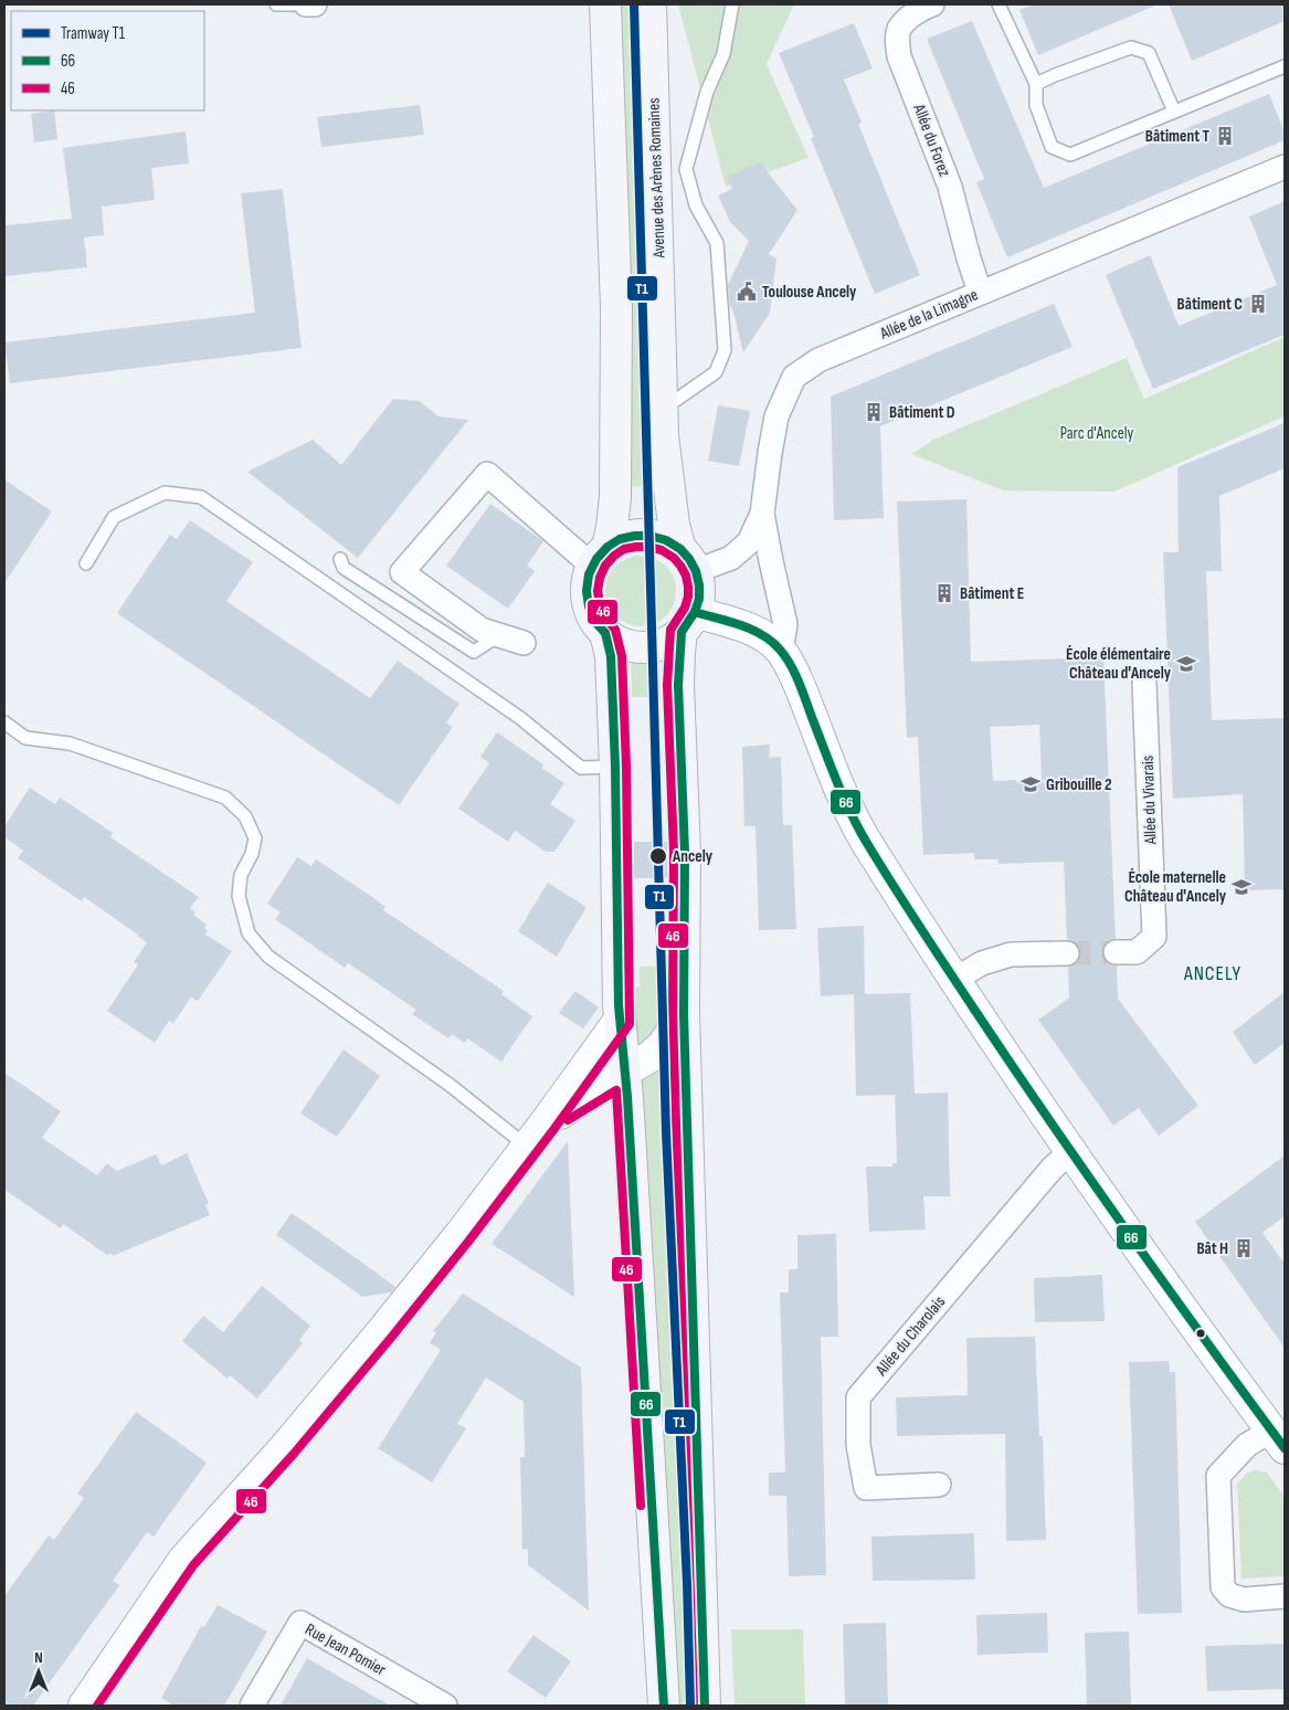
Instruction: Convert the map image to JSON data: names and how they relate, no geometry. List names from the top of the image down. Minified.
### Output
{"streets":{"main road":["Avenue des Arènes Romaines"],"street":["Allée du Forez","Allée de la Limagne","Allée du Vivarais","Allée du Charolais","Rue Jean Pomier"]},"crossings":[["Allée du Forez","Allée de la Limagne"],["Avenue des Arènes Romaines","Allée de la Limagne"]],"districts":["ANCELY"],"parks":["Parc d'Ancely"],"places":{"building":["Bâtiment T","Bâtiment C","Bâtiment D","Bâtiment E","Bât H"],"public building":["Toulouse Ancely"],"school or university":["École élémentaire Château d'Ancely","Gribouille 2","École maternelle Château d'Ancely"],"other":["Ancely"]},"lines":["tram line T1","transit line 66","transit line 46"],"legend":["Tramway T1","66","46"],"north":"top"}
